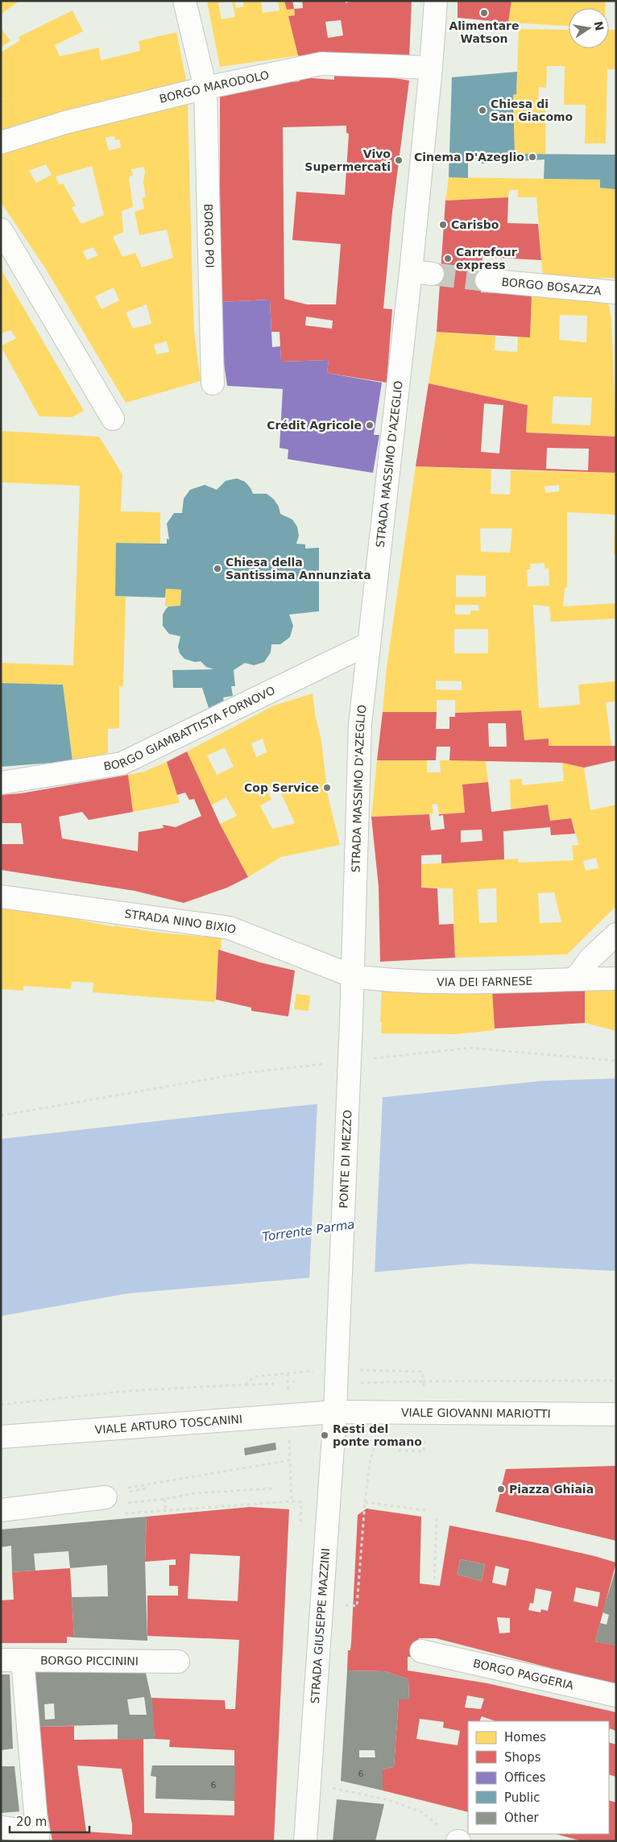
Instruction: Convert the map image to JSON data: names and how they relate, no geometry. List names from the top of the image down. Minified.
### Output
{"streets":{"street":["BORGO MARODOLO","BORGO POI","BORGO BOSAZZA","STRADA MASSIMO D'AZEGLIO","BORGO GIAMBATTISTA FORNOVO","STRADA NINO BIXIO","VIA DEI FARNESE","PONTE DI MEZZO","VIALE GIOVANNI MARIOTTI","VIALE ARTURO TOSCANINI","STRADA GIUSEPPE MAZZINI","BORGO PICCININI","BORGO PAGGERIA"]},"crossings":[["BORGO MARODOLO","BORGO POI"],["BORGO MARODOLO","STRADA MASSIMO D'AZEGLIO"],["STRADA MASSIMO D'AZEGLIO","BORGO GIAMBATTISTA FORNOVO"],["STRADA MASSIMO D'AZEGLIO","STRADA NINO BIXIO"],["STRADA MASSIMO D'AZEGLIO","VIA DEI FARNESE"],["STRADA MASSIMO D'AZEGLIO","PONTE DI MEZZO"],["STRADA NINO BIXIO","VIA DEI FARNESE"],["PONTE DI MEZZO","VIALE GIOVANNI MARIOTTI"],["PONTE DI MEZZO","VIALE ARTURO TOSCANINI"],["PONTE DI MEZZO","STRADA GIUSEPPE MAZZINI"],["VIALE GIOVANNI MARIOTTI","VIALE ARTURO TOSCANINI"],["VIALE GIOVANNI MARIOTTI","STRADA GIUSEPPE MAZZINI"],["VIALE ARTURO TOSCANINI","STRADA GIUSEPPE MAZZINI"]],"water":["Torrente Parma"],"places":["Alimentare Watson","Chiesa di San Giacomo","Cinema D'Azeglio","Vivo Supermercati","Carisbo","Carrefour express","Crédit Agricole","Chiesa della Santissima Annunziata","Cop Service","Resti del ponte romano","Piazza Ghiaia"],"house_numbers":["6","6"],"legend":["Homes","Shops","Offices","Public","Other"],"scale_bar":"20 m","north":"right"}
